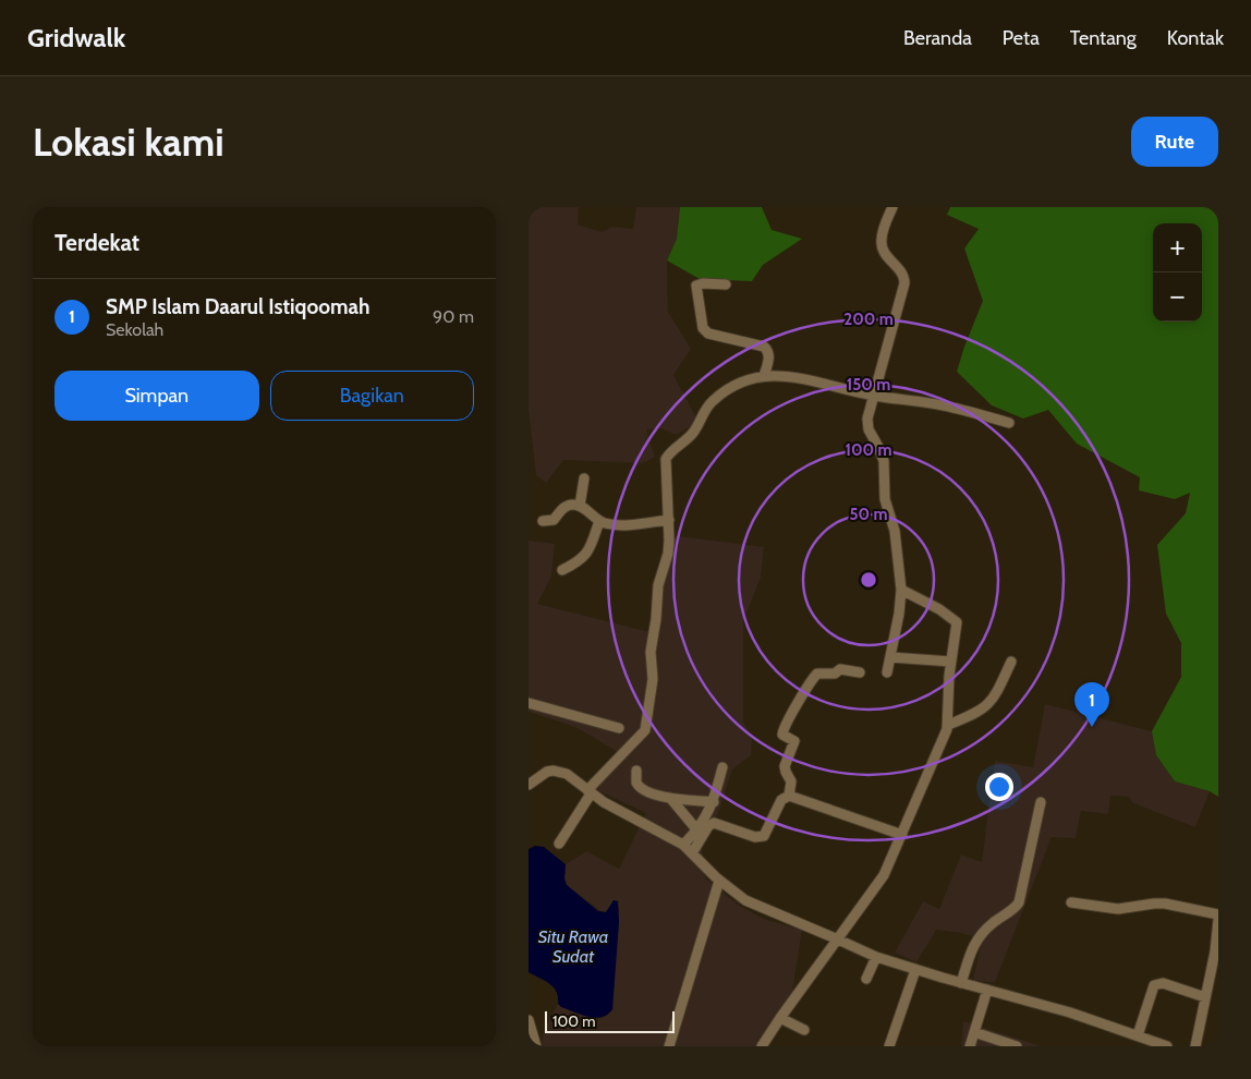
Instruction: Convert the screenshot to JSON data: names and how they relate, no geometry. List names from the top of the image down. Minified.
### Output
{"water":["Situ Rawa Sudat"],"scale_bar":"100 m","page":{"header":"Gridwalk","nav":["Beranda","Peta","Tentang","Kontak"],"buttons":["Rute",["Simpan","Bagikan"]],"title":"Lokasi kami","heading":"Terdekat","map_buttons":["+","−"],"list":[{"mark":"1","name":"SMP Islam Daarul Istiqoomah","note":"Sekolah","value":"90 m"}],"pins":"1","scale":"100 m"},"rings":["200 m","150 m","100 m","50 m"]}
